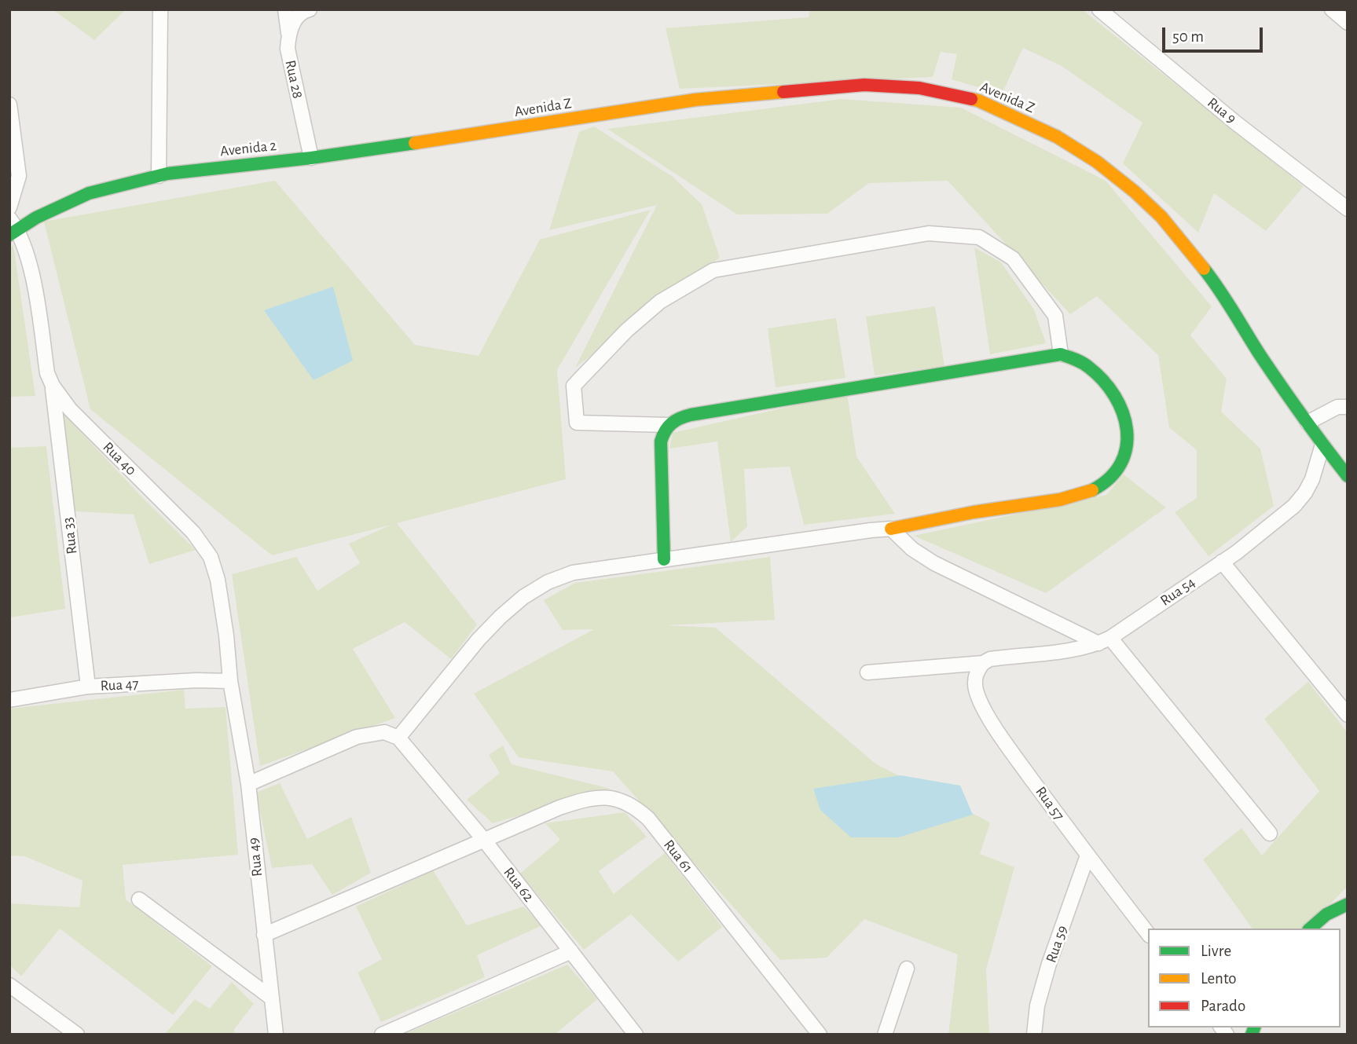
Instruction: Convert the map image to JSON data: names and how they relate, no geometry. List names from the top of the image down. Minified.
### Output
{"streets":{"street":["Rua 28","Avenida Z","Rua 9","Avenida 2","Rua 40","Rua 33","Rua 54","Rua 47","Rua 57","Rua 61","Rua 49","Rua 62","Rua 59"]},"crossings":[["Rua 28","Avenida 2"],["Avenida Z","Avenida 2"],["Avenida Z","Rua 54"],["Avenida 2","Rua 40"],["Rua 40","Rua 33"],["Rua 40","Rua 47"],["Rua 40","Rua 49"],["Rua 33","Rua 47"],["Rua 54","Rua 57"],["Rua 47","Rua 49"],["Rua 57","Rua 59"],["Rua 61","Rua 49"],["Rua 61","Rua 62"]],"legend":["Livre","Lento","Parado"],"scale_bar":"50 m"}
